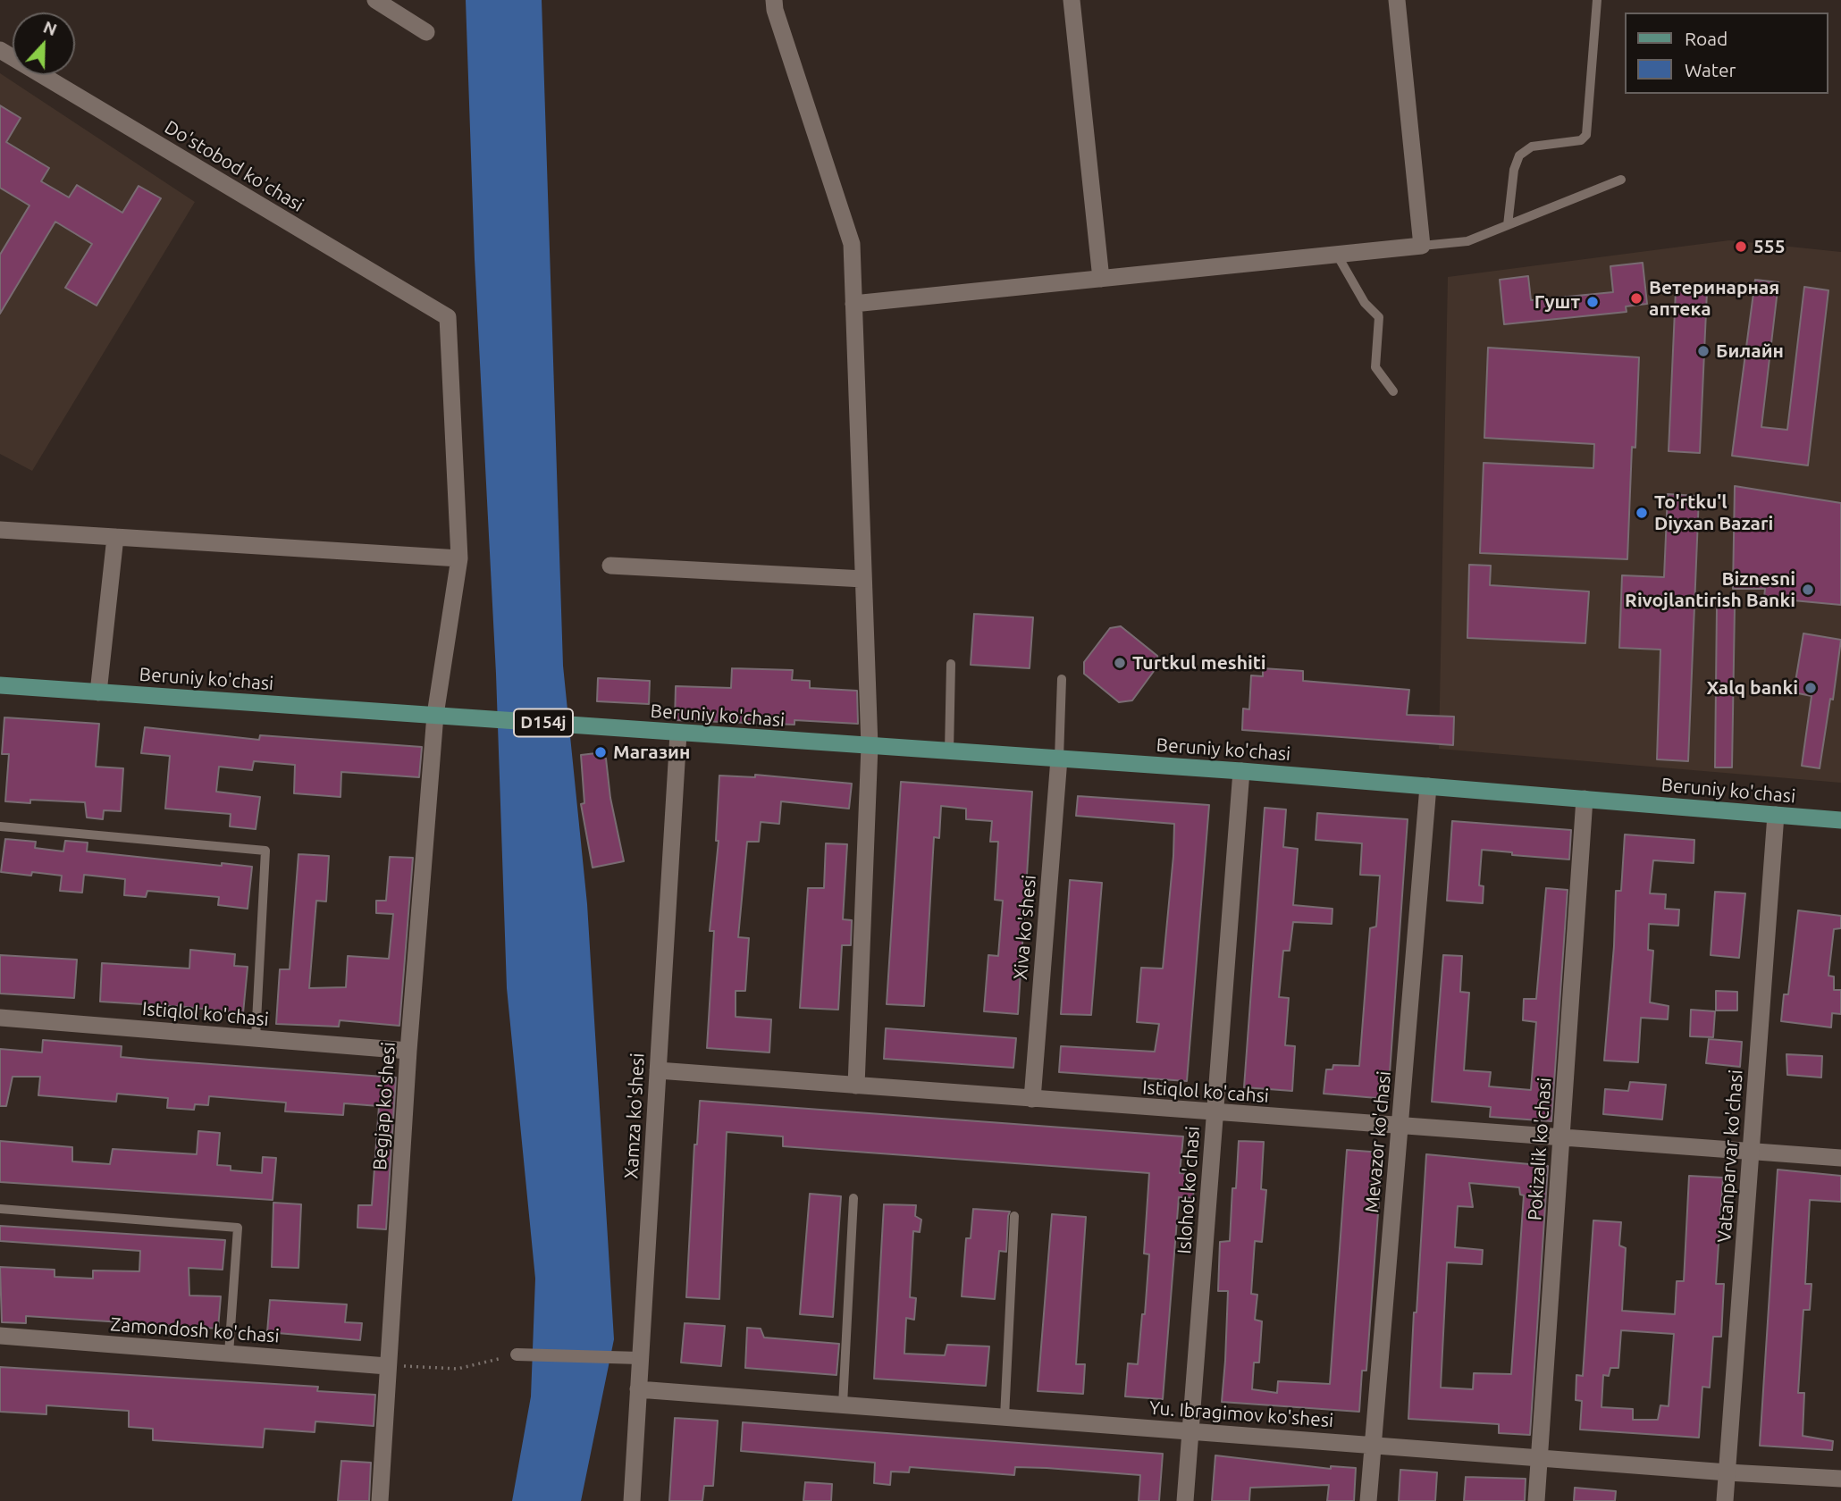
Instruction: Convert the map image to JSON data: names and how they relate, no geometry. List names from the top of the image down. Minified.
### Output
{"streets":{"main road":["Beruniy ko'chasi","D154j"],"street":["Do'stobod ko'chasi","Xiva ko'shesi","Istiqlol ko'chasi","Istiqlol ko'cahsi","Begjap ko'shesi","Xamza ko'shesi","Mevazor ko'chasi","Pokizalik ko'chasi","Vatanparvar ko'chasi","Islohot ko'chasi","Zamondosh ko'chasi","Yu. Ibragimov ko'shesi"]},"crossings":[["Do'stobod ko'chasi","Begjap ko'shesi"],["Beruniy ko'chasi","Xiva ko'shesi"],["Beruniy ko'chasi","Begjap ko'shesi"],["Beruniy ko'chasi","Xamza ko'shesi"],["Beruniy ko'chasi","Mevazor ko'chasi"],["Beruniy ko'chasi","Pokizalik ko'chasi"],["Beruniy ko'chasi","Vatanparvar ko'chasi"],["Beruniy ko'chasi","Islohot ko'chasi"],["Xiva ko'shesi","Istiqlol ko'cahsi"],["Istiqlol ko'chasi","Begjap ko'shesi"],["Istiqlol ko'cahsi","Xamza ko'shesi"],["Istiqlol ko'cahsi","Mevazor ko'chasi"],["Istiqlol ko'cahsi","Pokizalik ko'chasi"],["Istiqlol ko'cahsi","Vatanparvar ko'chasi"],["Istiqlol ko'cahsi","Islohot ko'chasi"],["Begjap ko'shesi","Zamondosh ko'chasi"],["Xamza ko'shesi","Yu. Ibragimov ko'shesi"],["Mevazor ko'chasi","Yu. Ibragimov ko'shesi"],["Pokizalik ko'chasi","Yu. Ibragimov ko'shesi"],["Vatanparvar ko'chasi","Yu. Ibragimov ko'shesi"],["Islohot ko'chasi","Yu. Ibragimov ko'shesi"]],"places":["555","Ветеринарная аптека","Гушт","Билайн","To'rtku'l Diyxan Bazari","Biznesni Rivojlantirish Banki","Turtkul meshiti","Xalq banki","Магазин"],"legend":["Road","Water"],"north":"top"}
